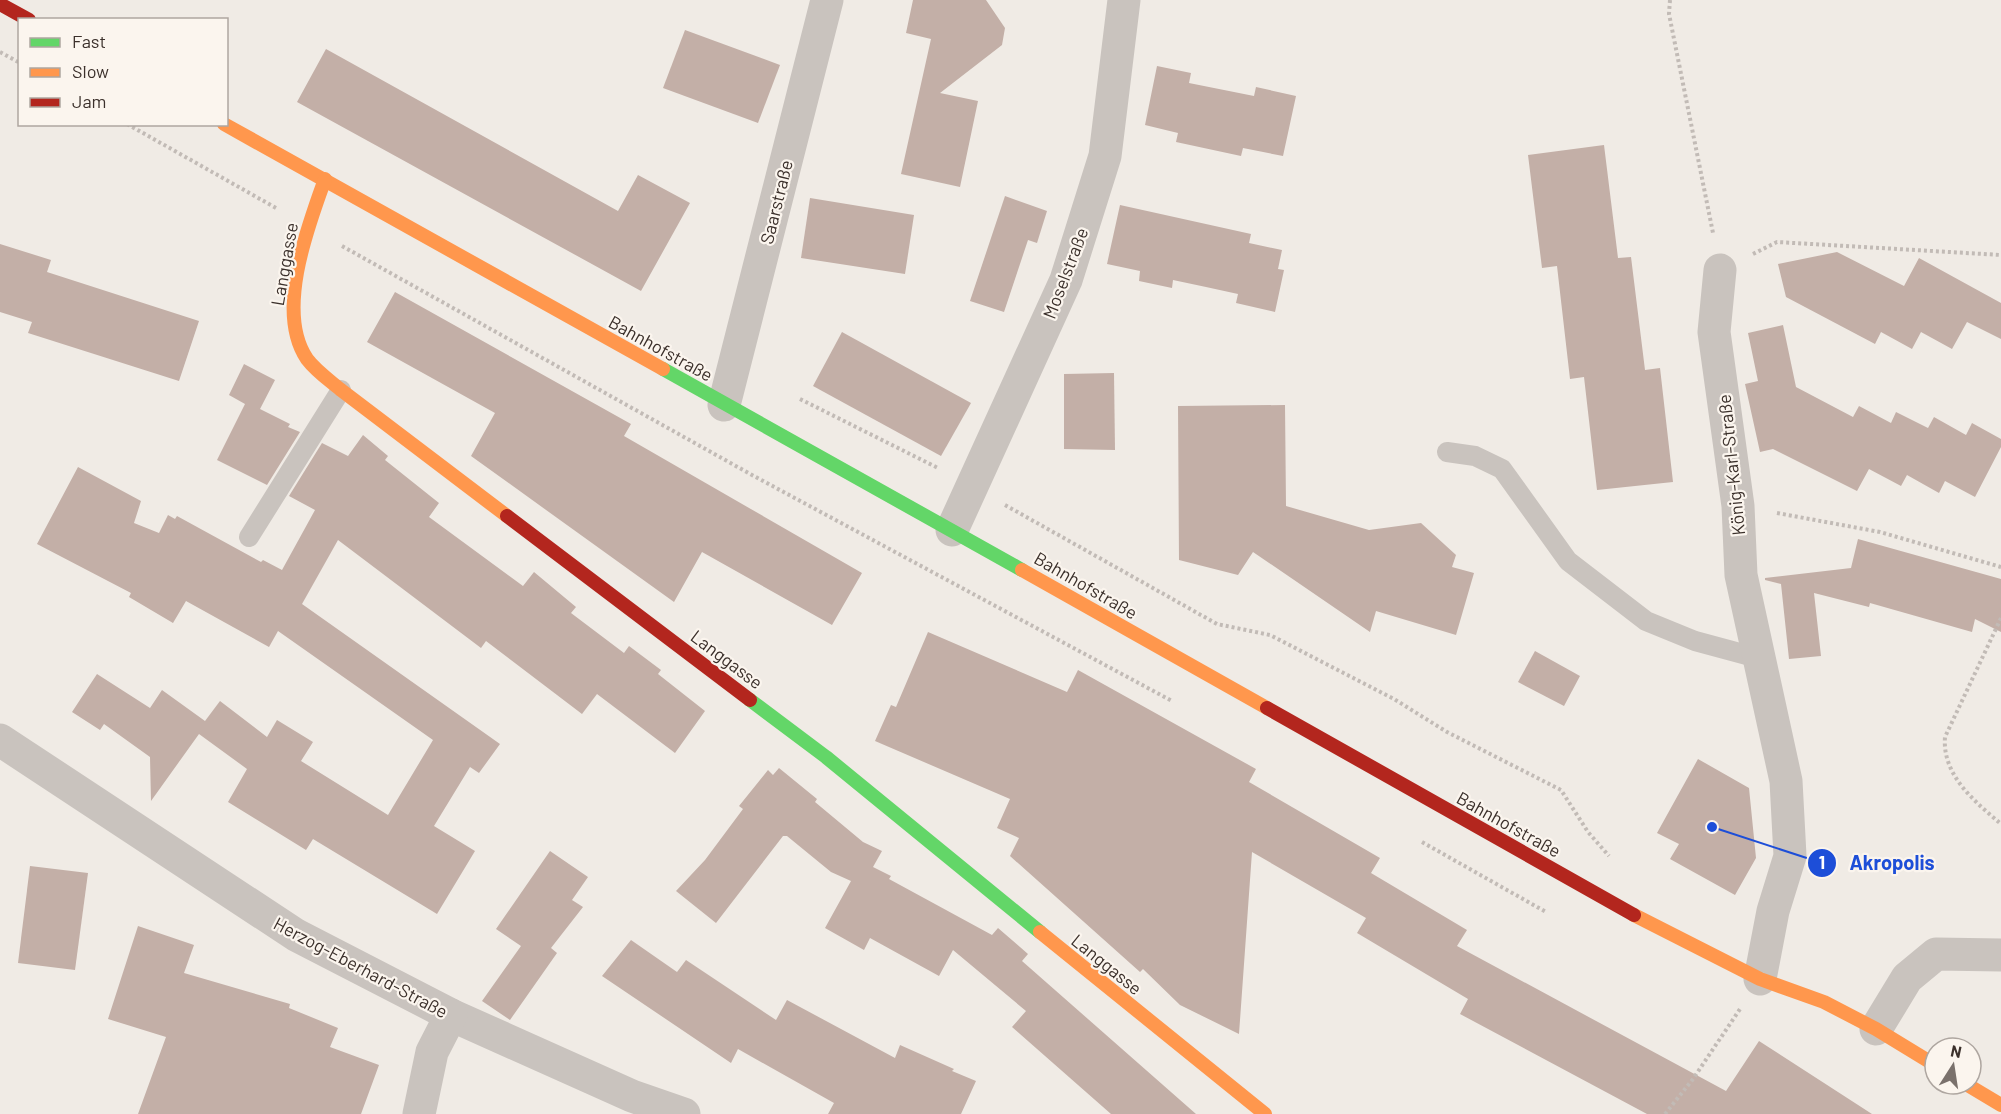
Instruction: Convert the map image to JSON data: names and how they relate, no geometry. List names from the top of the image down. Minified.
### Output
{"streets":{"street":["Saarstraße","Langgasse","Moselstraße","Bahnhofstraße","König-Karl-Straße","Herzog-Eberhard-Straße"]},"crossings":[["Saarstraße","Bahnhofstraße"],["Langgasse","Bahnhofstraße"],["Moselstraße","Bahnhofstraße"],["Bahnhofstraße","König-Karl-Straße"]],"places":["Akropolis"],"legend":["Fast","Slow","Jam"],"north":"top"}
